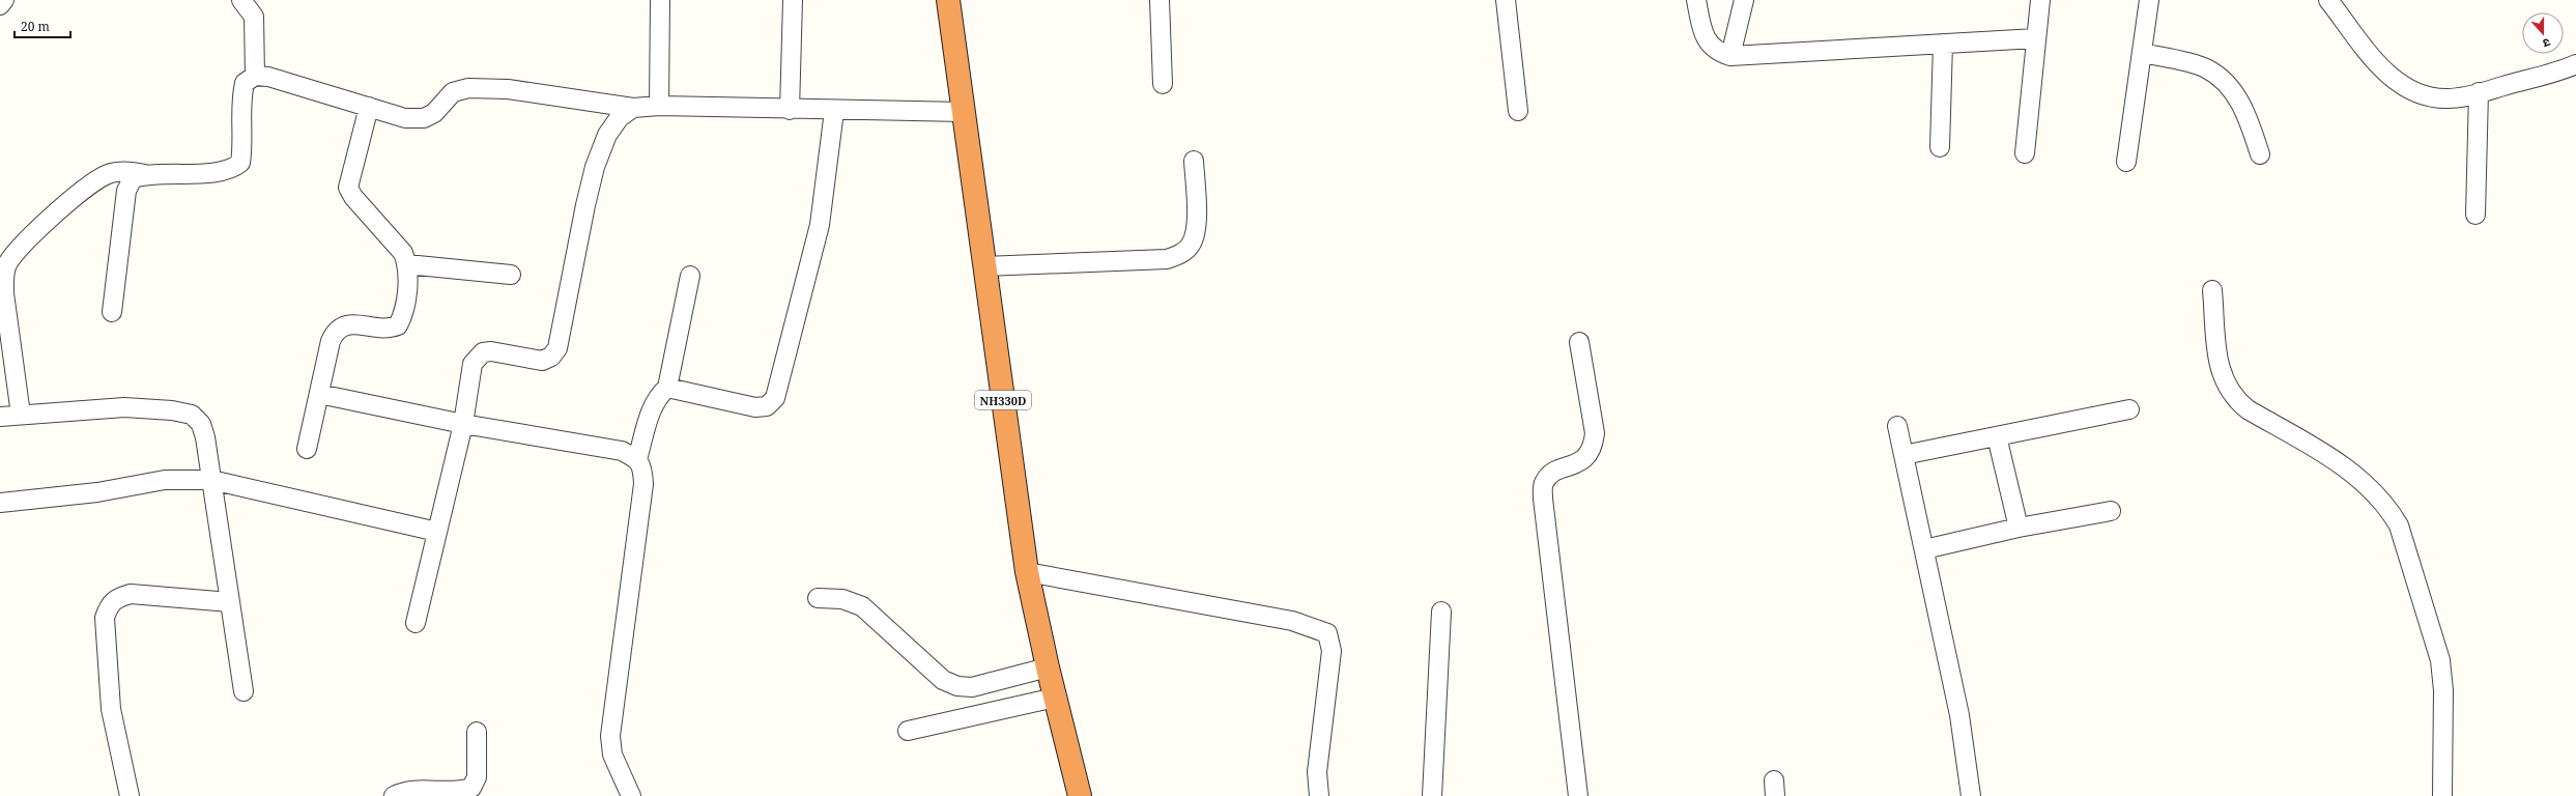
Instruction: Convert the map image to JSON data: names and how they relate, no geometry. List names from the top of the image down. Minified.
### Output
{"streets":{"highway":["NH330D"]},"scale_bar":"20 m","north":"bottom"}
